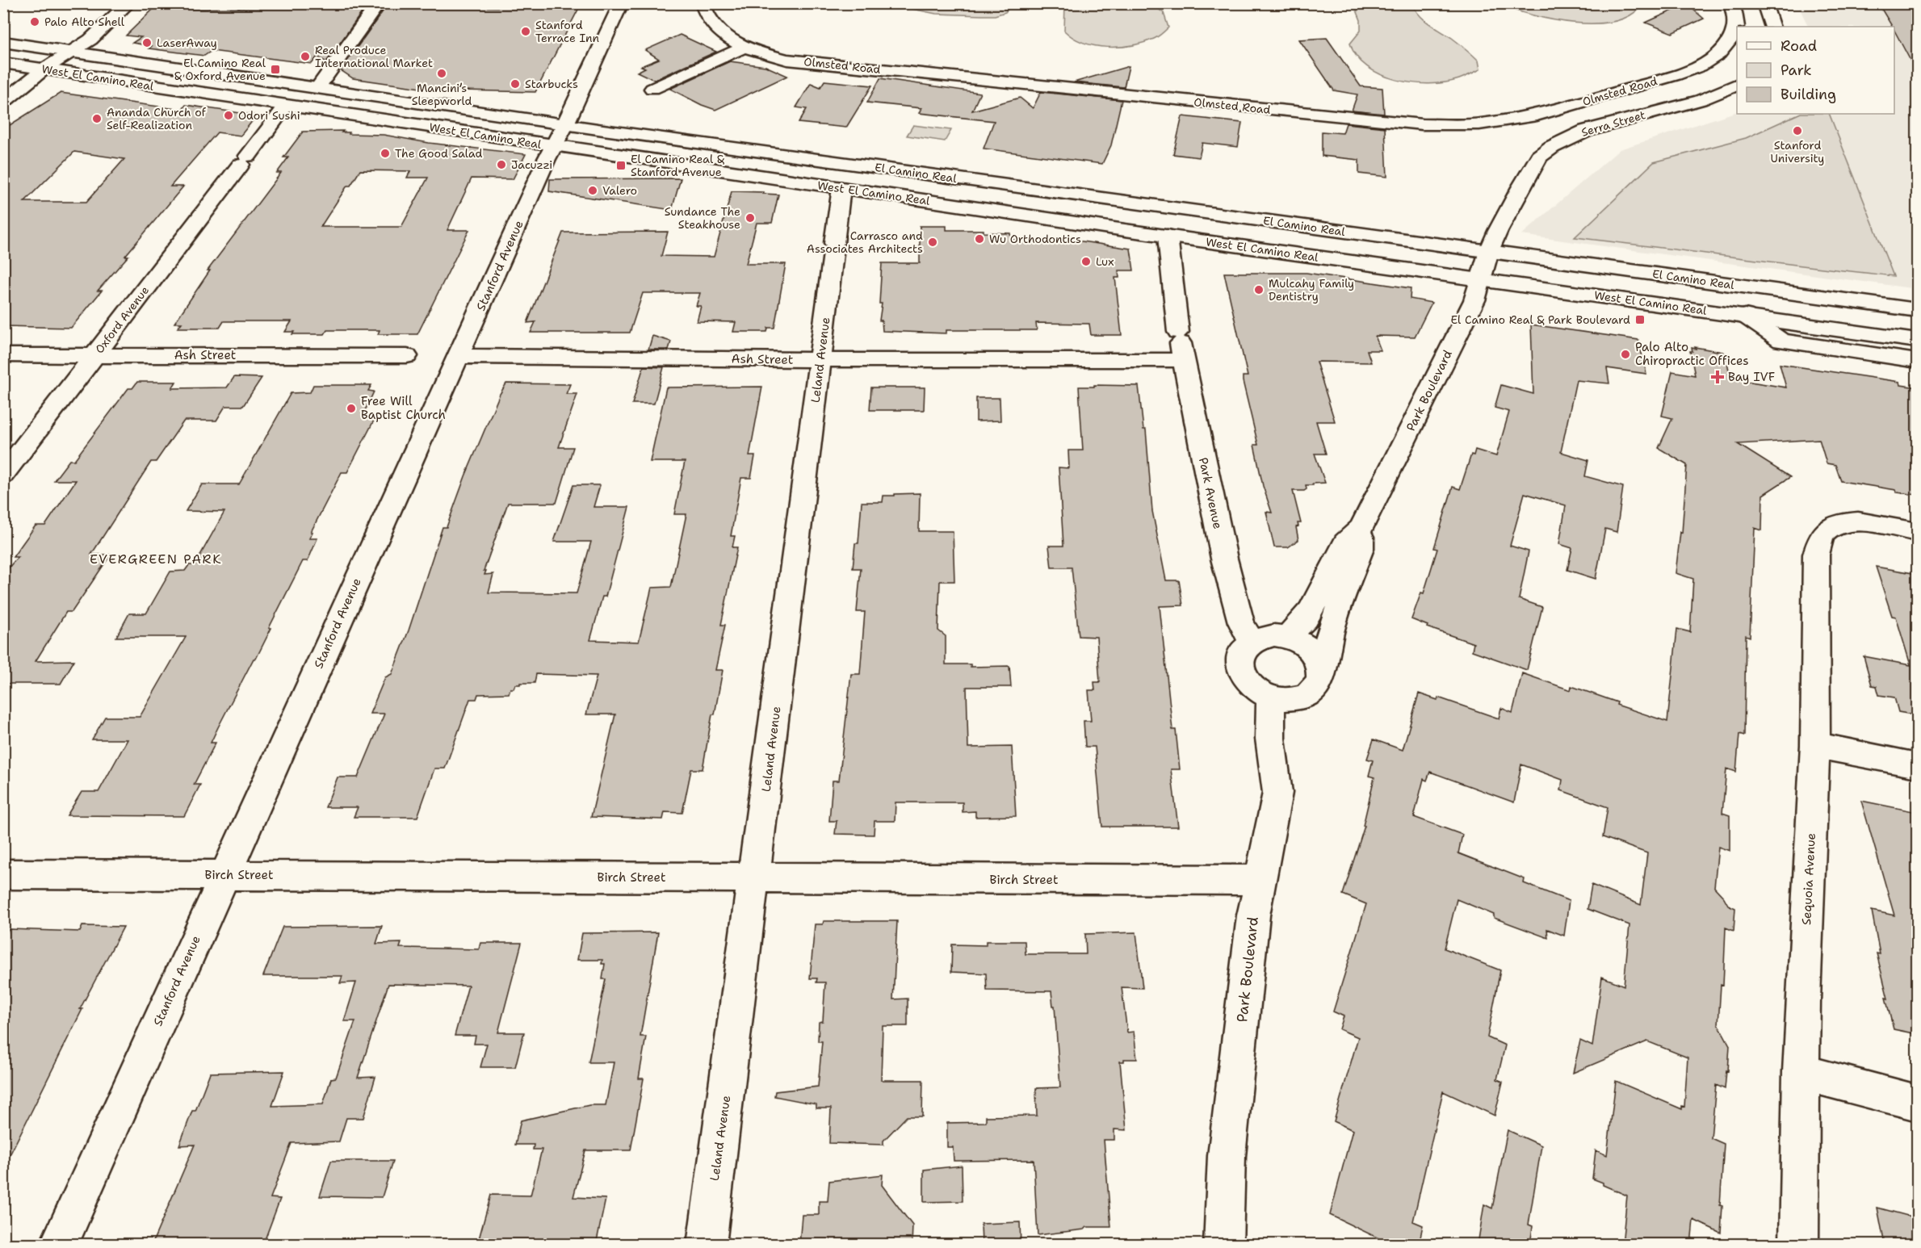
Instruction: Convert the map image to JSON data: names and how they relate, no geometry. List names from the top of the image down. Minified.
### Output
{"streets":{"street":["Olmsted Road","West El Camino Real","Serra Street","El Camino Real","Stanford Avenue","Oxford Avenue","Ash Street","Leland Avenue","Park Boulevard","Park Avenue","Birch Street","Sequoia Avenue"]},"crossings":[["West El Camino Real","El Camino Real"],["West El Camino Real","Stanford Avenue"],["West El Camino Real","Oxford Avenue"],["West El Camino Real","Leland Avenue"],["West El Camino Real","Park Boulevard"],["West El Camino Real","Park Avenue"],["Serra Street","El Camino Real"],["Serra Street","Park Boulevard"],["El Camino Real","Park Boulevard"],["Stanford Avenue","Ash Street"],["Stanford Avenue","Birch Street"],["Oxford Avenue","Ash Street"],["Ash Street","Leland Avenue"],["Ash Street","Park Avenue"],["Leland Avenue","Birch Street"],["Park Boulevard","Park Avenue"],["Park Boulevard","Birch Street"]],"districts":["EVERGREEN PARK"],"places":{"other":["Palo Alto Shell","Stanford Terrace Inn","LaserAway","Real Produce International Market","Mancini’s Sleepworld","Starbucks","Odori Sushi","Ananda Church of Self-Realization","Stanford University","The Good Salad","Jacuzzi","Valero","Sundance The Steakhouse","Wu Orthodontics","Carrasco and Associates Architects","Lux","Mulcahy Family Dentistry","Palo Alto Chiropractic Offices","Free Will Baptist Church"],"transit":["El Camino Real & Oxford Avenue","El Camino Real & Stanford Avenue","El Camino Real & Park Boulevard"],"health":["Bay IVF"]},"legend":["Road","Park","Building"]}
